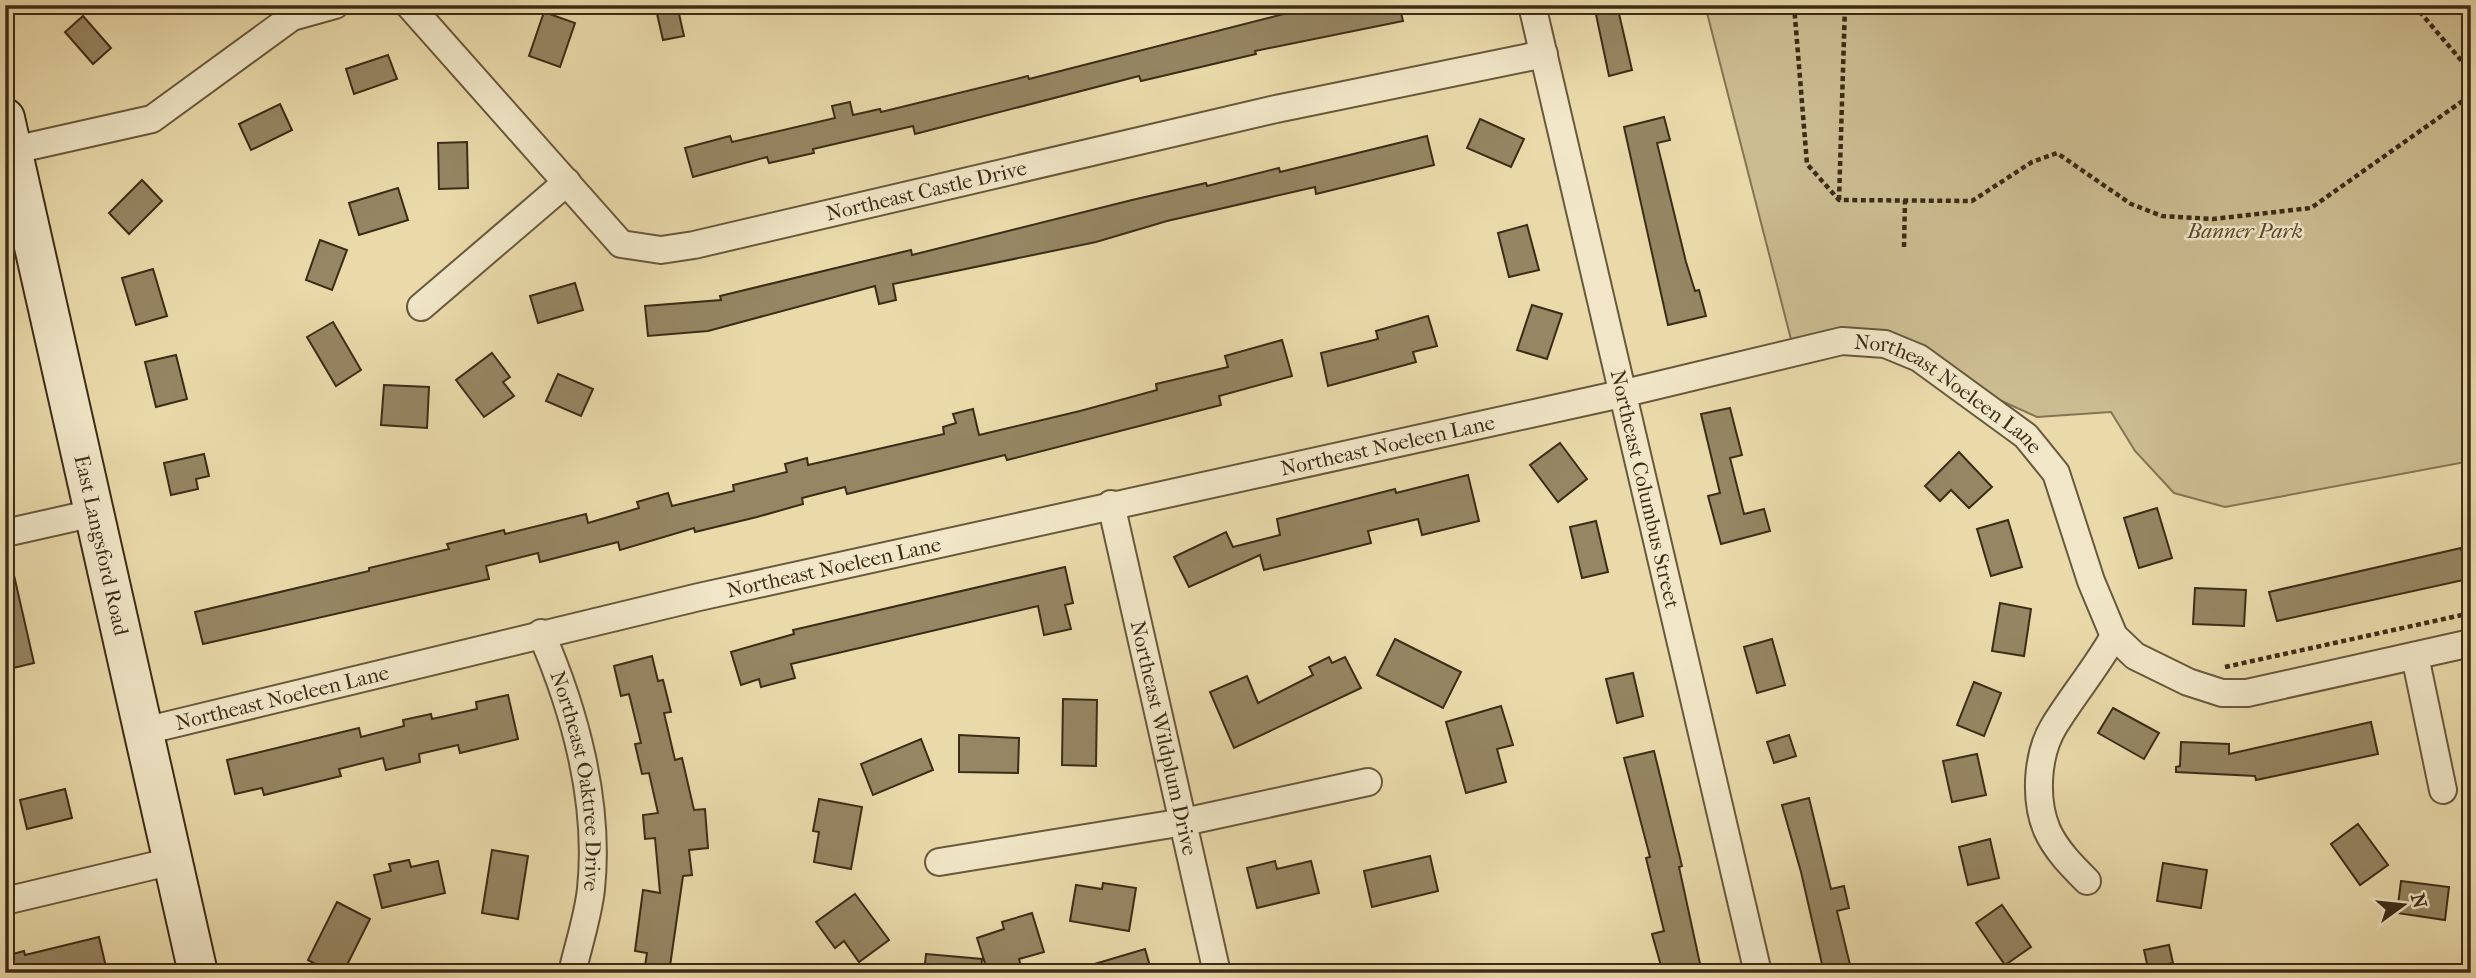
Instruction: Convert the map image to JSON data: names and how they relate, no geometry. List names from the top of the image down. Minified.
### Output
{"streets":{"street":["Northeast Castle Drive","Northeast Noeleen Lane","Northeast Columbus Street","East Langsford Road","Northeast Wildplum Drive","Northeast Oaktree Drive"]},"crossings":[["Northeast Castle Drive","Northeast Columbus Street"],["Northeast Noeleen Lane","Northeast Columbus Street"],["Northeast Noeleen Lane","East Langsford Road"],["Northeast Noeleen Lane","Northeast Wildplum Drive"],["Northeast Noeleen Lane","Northeast Oaktree Drive"]],"parks":["Banner Park"],"north":"right"}
